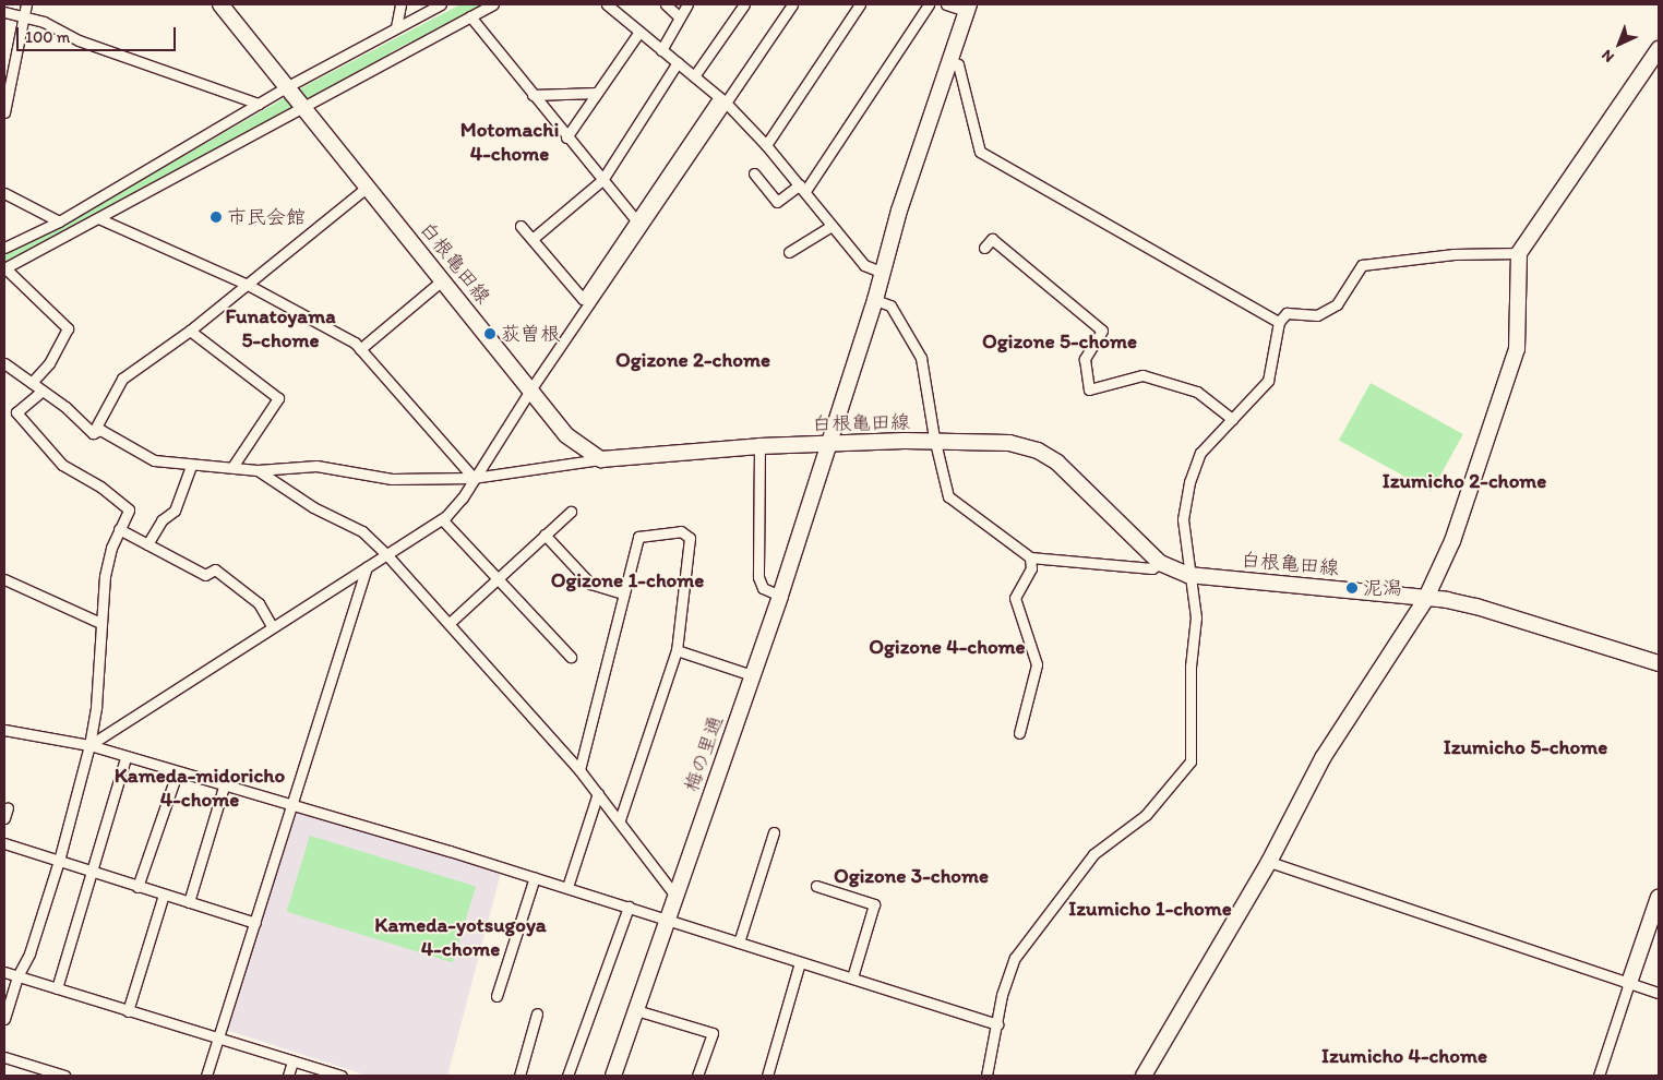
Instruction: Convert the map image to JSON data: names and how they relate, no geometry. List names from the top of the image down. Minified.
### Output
{"streets":{"street":["白根亀田線","梅の里通"]},"crossings":[["白根亀田線","梅の里通"]],"districts":["Motomachi 4-chome","Funatoyama 5-chome","Ogizone 5-chome","Ogizone 2-chome","Izumicho 2-chome","Ogizone 1-chome","Ogizone 4-chome","Izumicho 5-chome","Kameda-midoricho 4-chome","Ogizone 3-chome","Izumicho 1-chome","Kameda-yotsugoya 4-chome","Izumicho 4-chome"],"places":["市民会館","荻曽根","泥潟"],"scale_bar":"100 m","north":"bottom left"}
